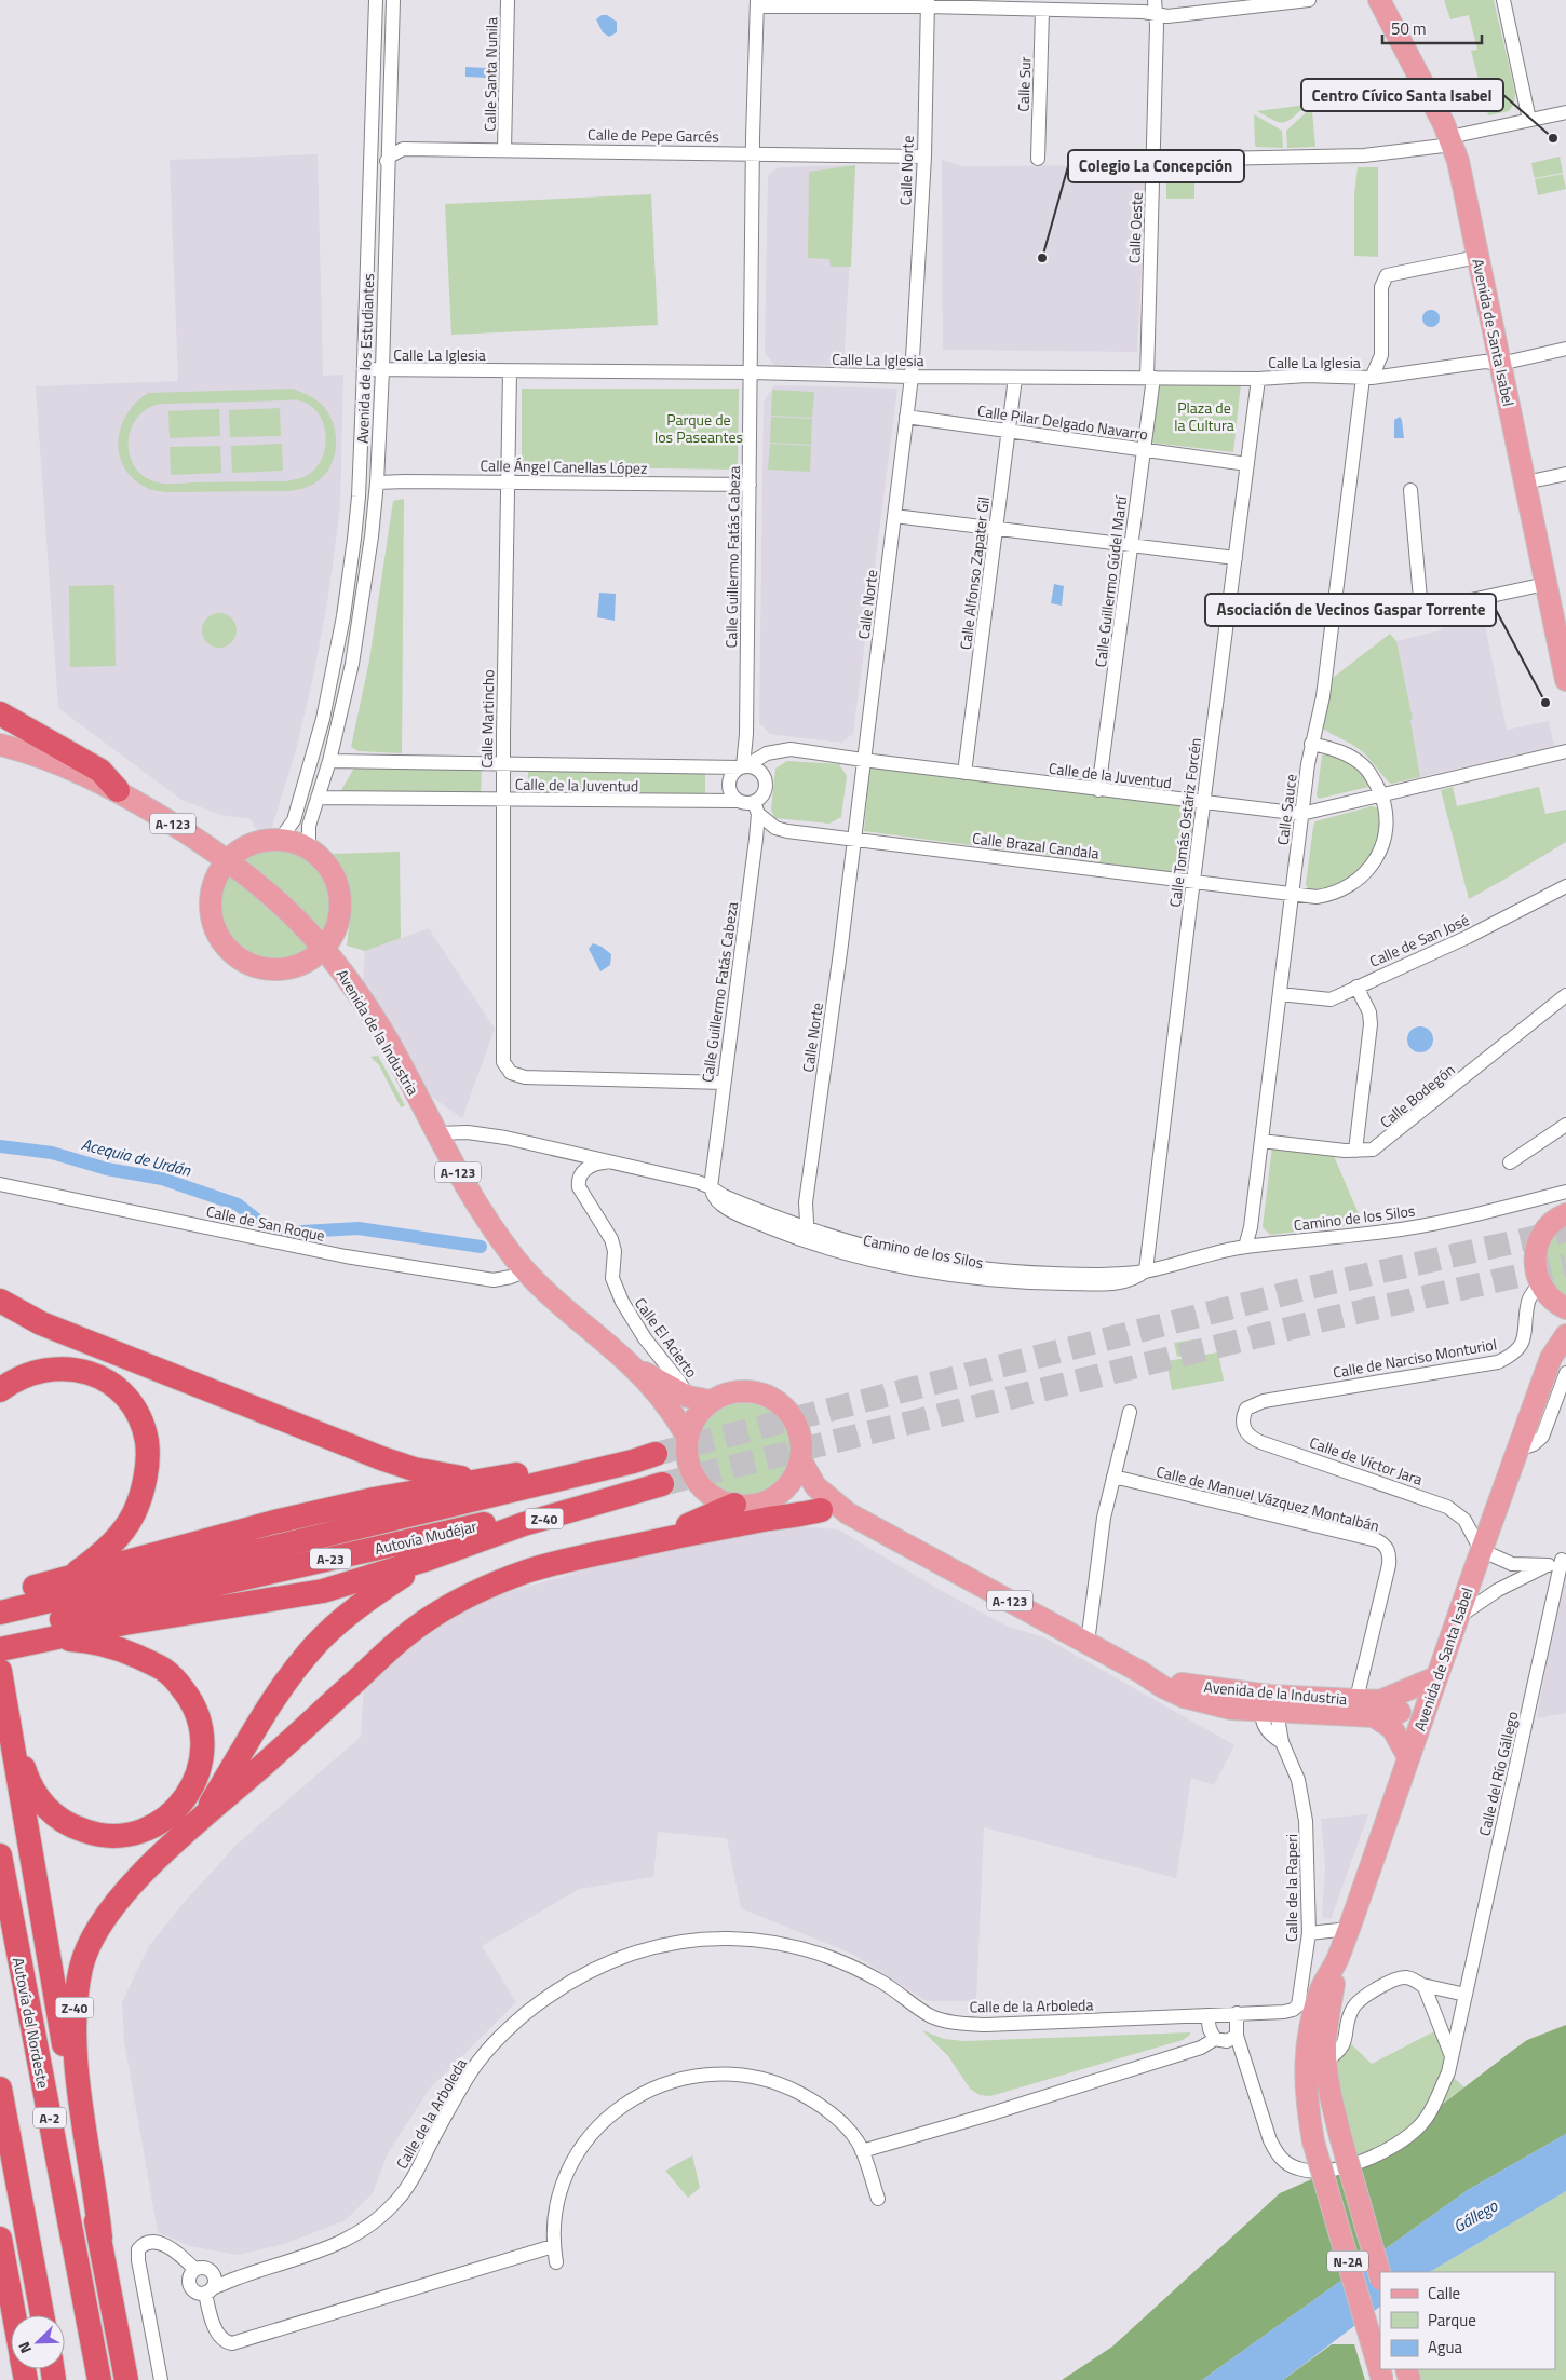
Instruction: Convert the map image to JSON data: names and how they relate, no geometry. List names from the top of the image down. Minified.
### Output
{"streets":{"highway":["Z-40","Autovía Mudéjar","A-23","Autovía del Nordeste","A-2"],"main road":["Avenida de Santa Isabel","A-123","Avenida de la Industria","N-2A"],"street":["Calle Santa Nunila","Calle Sur","Calle de Pepe Garcés","Calle Norte","Calle Oeste","Calle La Iglesia","Avenida de los Estudiantes","Calle Pilar Delgado Navarro","Calle Ángel Canellas López","Calle Guillermo Fatás Cabeza","Calle Alfonso Zapater Gil","Calle Guillermo Gúdel Martí","Calle Martincho","Calle de la Juventud","Calle Sauce","Calle Tomás Ostáriz Forcén","Calle Brazal Candala","Calle de San José","Calle Bodegón","Camino de los Silos","Calle de San Roque","Calle El Acierto","Calle de Narciso Monturiol","Calle de Víctor Jara","Calle de Manuel Vázquez Montalbán","Calle del Río Gállego","Calle de la Raperi","Calle de la Arboleda"]},"crossings":[["Calle Santa Nunila","Calle de Pepe Garcés"],["Calle de Pepe Garcés","Calle Norte"],["Calle de Pepe Garcés","Avenida de los Estudiantes"],["Calle de Pepe Garcés","Calle Guillermo Fatás Cabeza"],["Calle Norte","Calle La Iglesia"],["Calle Norte","Calle Pilar Delgado Navarro"],["Calle Norte","Calle de la Juventud"],["Calle Norte","Calle Brazal Candala"],["Calle Norte","Camino de los Silos"],["Calle Oeste","Calle La Iglesia"],["Calle Oeste","Calle Guillermo Gúdel Martí"],["Avenida de Santa Isabel","Calle La Iglesia"],["Avenida de Santa Isabel","Avenida de la Industria"],["Avenida de Santa Isabel","Calle de Víctor Jara"],["Calle La Iglesia","Avenida de los Estudiantes"],["Calle La Iglesia","Calle Guillermo Fatás Cabeza"],["Calle La Iglesia","Calle Alfonso Zapater Gil"],["Calle La Iglesia","Calle Guillermo Gúdel Martí"],["Calle La Iglesia","Calle Martincho"],["Calle La Iglesia","Calle Sauce"],["Calle La Iglesia","Calle Tomás Ostáriz Forcén"],["Avenida de los Estudiantes","Calle Ángel Canellas López"],["Avenida de los Estudiantes","Calle de la Juventud"],["Calle Pilar Delgado Navarro","Calle Alfonso Zapater Gil"],["Calle Pilar Delgado Navarro","Calle Guillermo Gúdel Martí"],["Calle Pilar Delgado Navarro","Calle Tomás Ostáriz Forcén"],["Calle Ángel Canellas López","Calle Guillermo Fatás Cabeza"],["Calle Ángel Canellas López","Calle Martincho"],["Calle Guillermo Fatás Cabeza","Calle Martincho"],["Calle Guillermo Fatás Cabeza","Calle de la Juventud"],["Calle Guillermo Fatás Cabeza","Camino de los Silos"],["Calle Alfonso Zapater Gil","Calle de la Juventud"],["Calle Guillermo Gúdel Martí","Calle de la Juventud"],["Calle Martincho","Calle de la Juventud"],["Calle de la Juventud","Calle Sauce"],["Calle de la Juventud","Calle Tomás Ostáriz Forcén"],["Calle de la Juventud","Calle Brazal Candala"],["Calle Sauce","Calle Brazal Candala"],["Calle Sauce","Calle de San José"],["Calle Sauce","Calle Bodegón"],["Calle Sauce","Camino de los Silos"],["Calle Tomás Ostáriz Forcén","Calle Brazal Candala"],["Calle Tomás Ostáriz Forcén","Camino de los Silos"],["A-123","Avenida de la Industria"],["Avenida de la Industria","Camino de los Silos"],["Avenida de la Industria","Calle de San Roque"],["Avenida de la Industria","Calle El Acierto"],["Avenida de la Industria","Calle de Manuel Vázquez Montalbán"],["Avenida de la Industria","Calle de la Raperi"],["Camino de los Silos","Calle El Acierto"],["Calle de Narciso Monturiol","Calle de Víctor Jara"],["Z-40","Autovía Mudéjar"],["Calle del Río Gállego","Calle de la Raperi"],["Calle del Río Gállego","Calle de la Arboleda"],["Calle de la Raperi","Calle de la Arboleda"]],"water":["Acequia de Urdán","Gállego"],"parks":["Plaza de la Cultura","Parque de los Paseantes"],"places":["Centro Cívico Santa Isabel","Colegio La Concepción","Asociación de Vecinos Gaspar Torrente"],"legend":["Calle","Parque","Agua"],"scale_bar":"50 m","north":"bottom left"}
